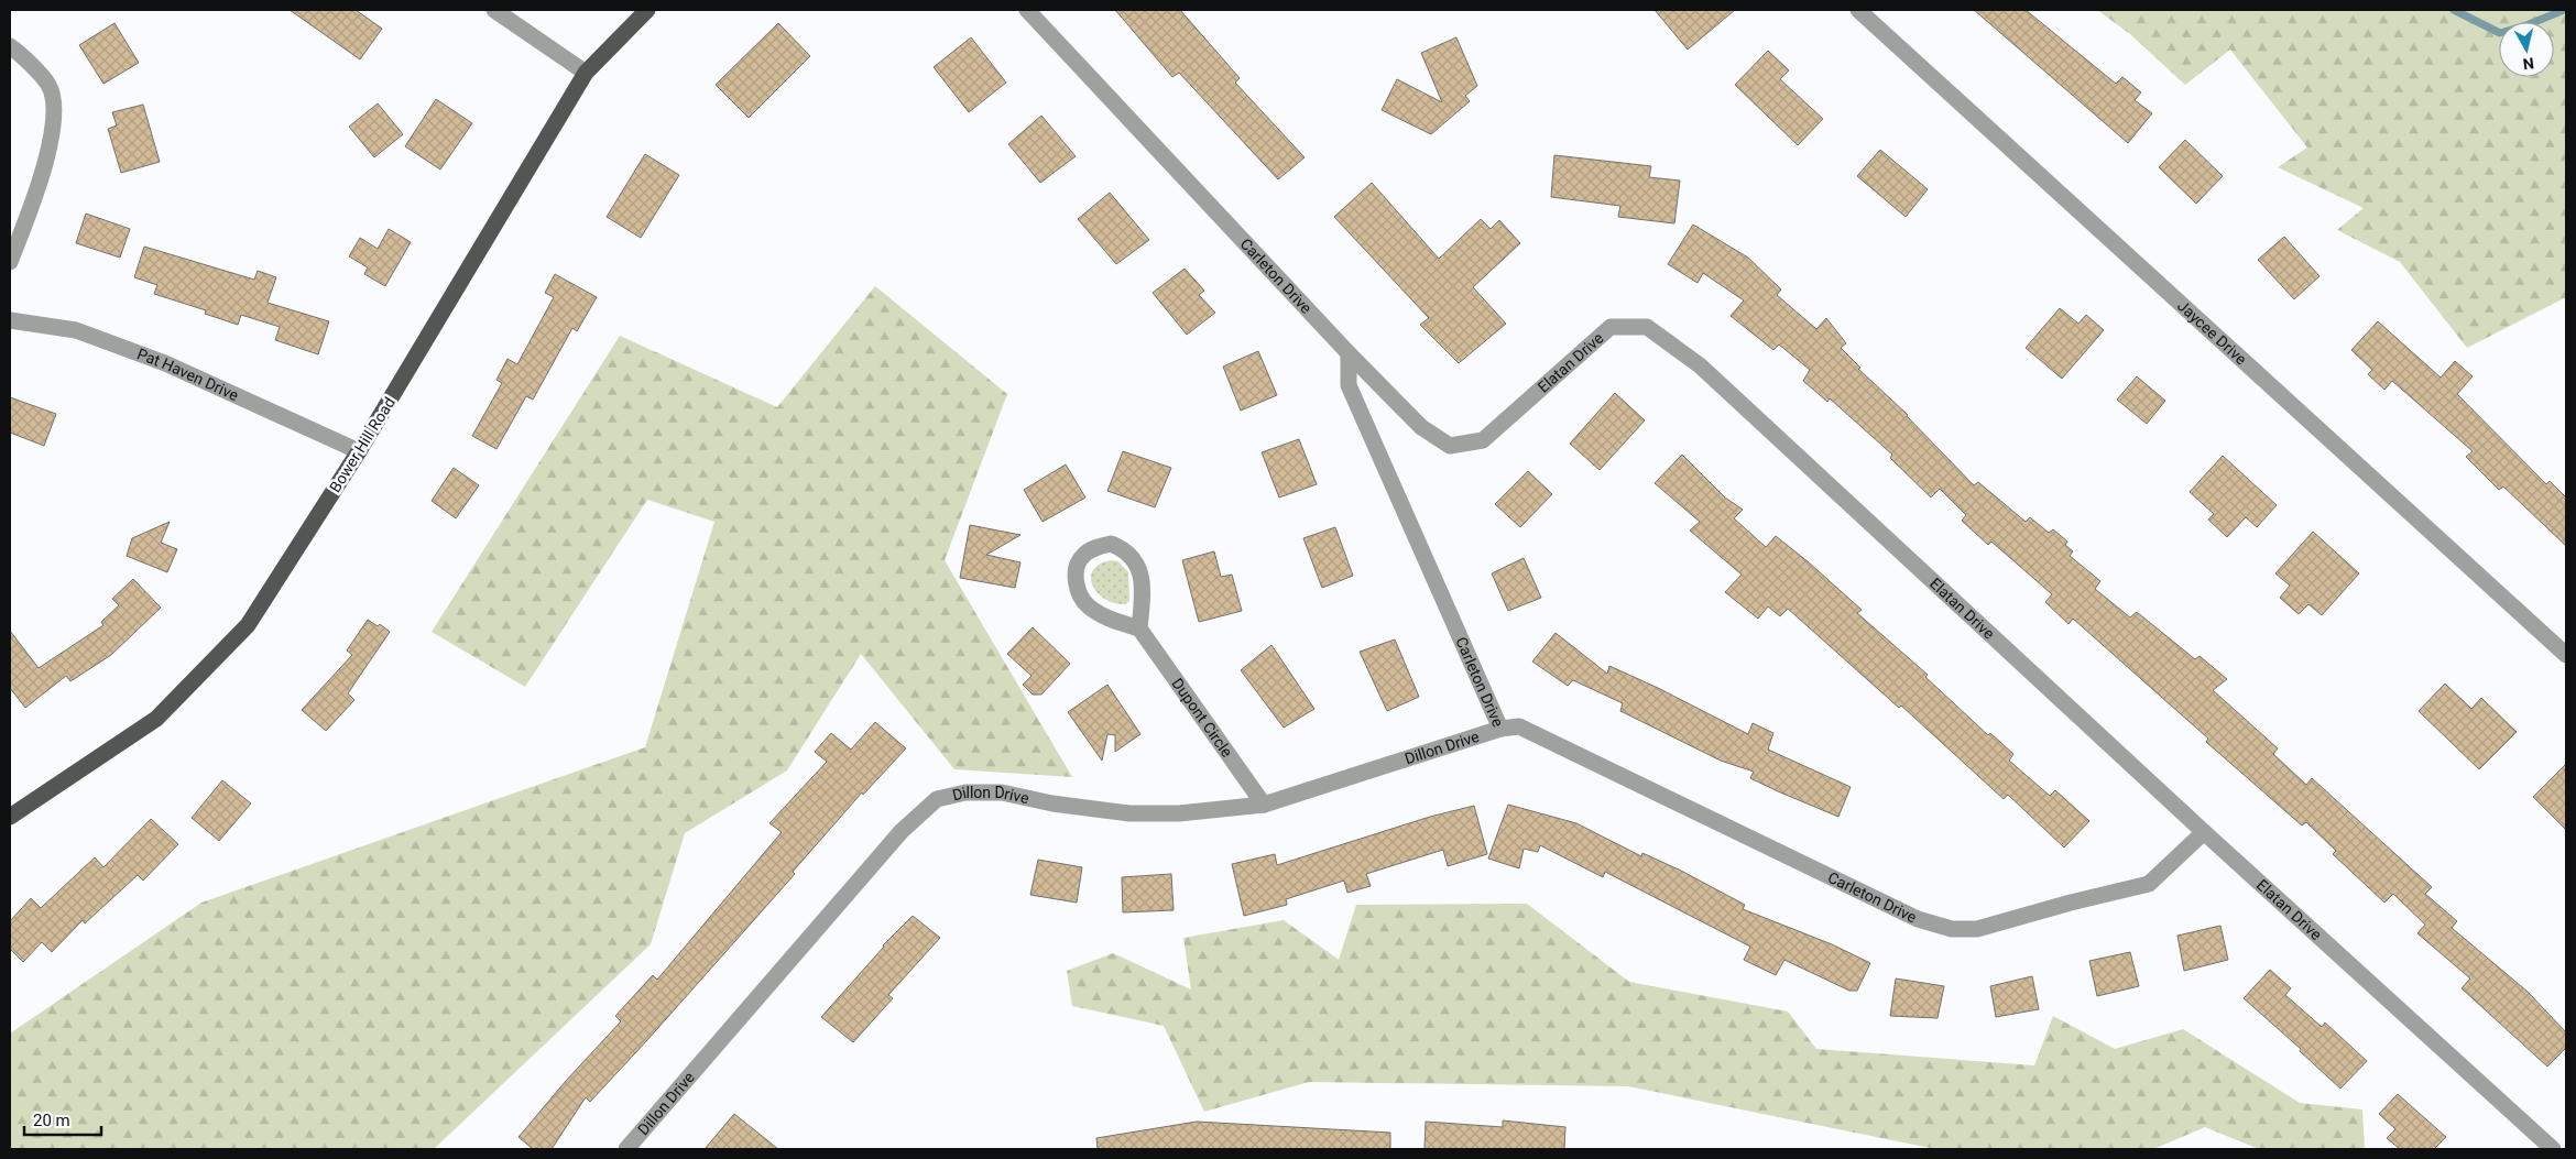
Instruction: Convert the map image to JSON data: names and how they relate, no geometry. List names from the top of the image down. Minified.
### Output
{"streets":{"main road":["Bower Hill Road"],"street":["Carleton Drive","Jaycee Drive","Elatan Drive","Pat Haven Drive","Dupont Circle","Dillon Drive"]},"crossings":[["Carleton Drive","Elatan Drive"],["Carleton Drive","Dillon Drive"],["Pat Haven Drive","Bower Hill Road"],["Dupont Circle","Dillon Drive"]],"scale_bar":"20 m","north":"bottom"}
